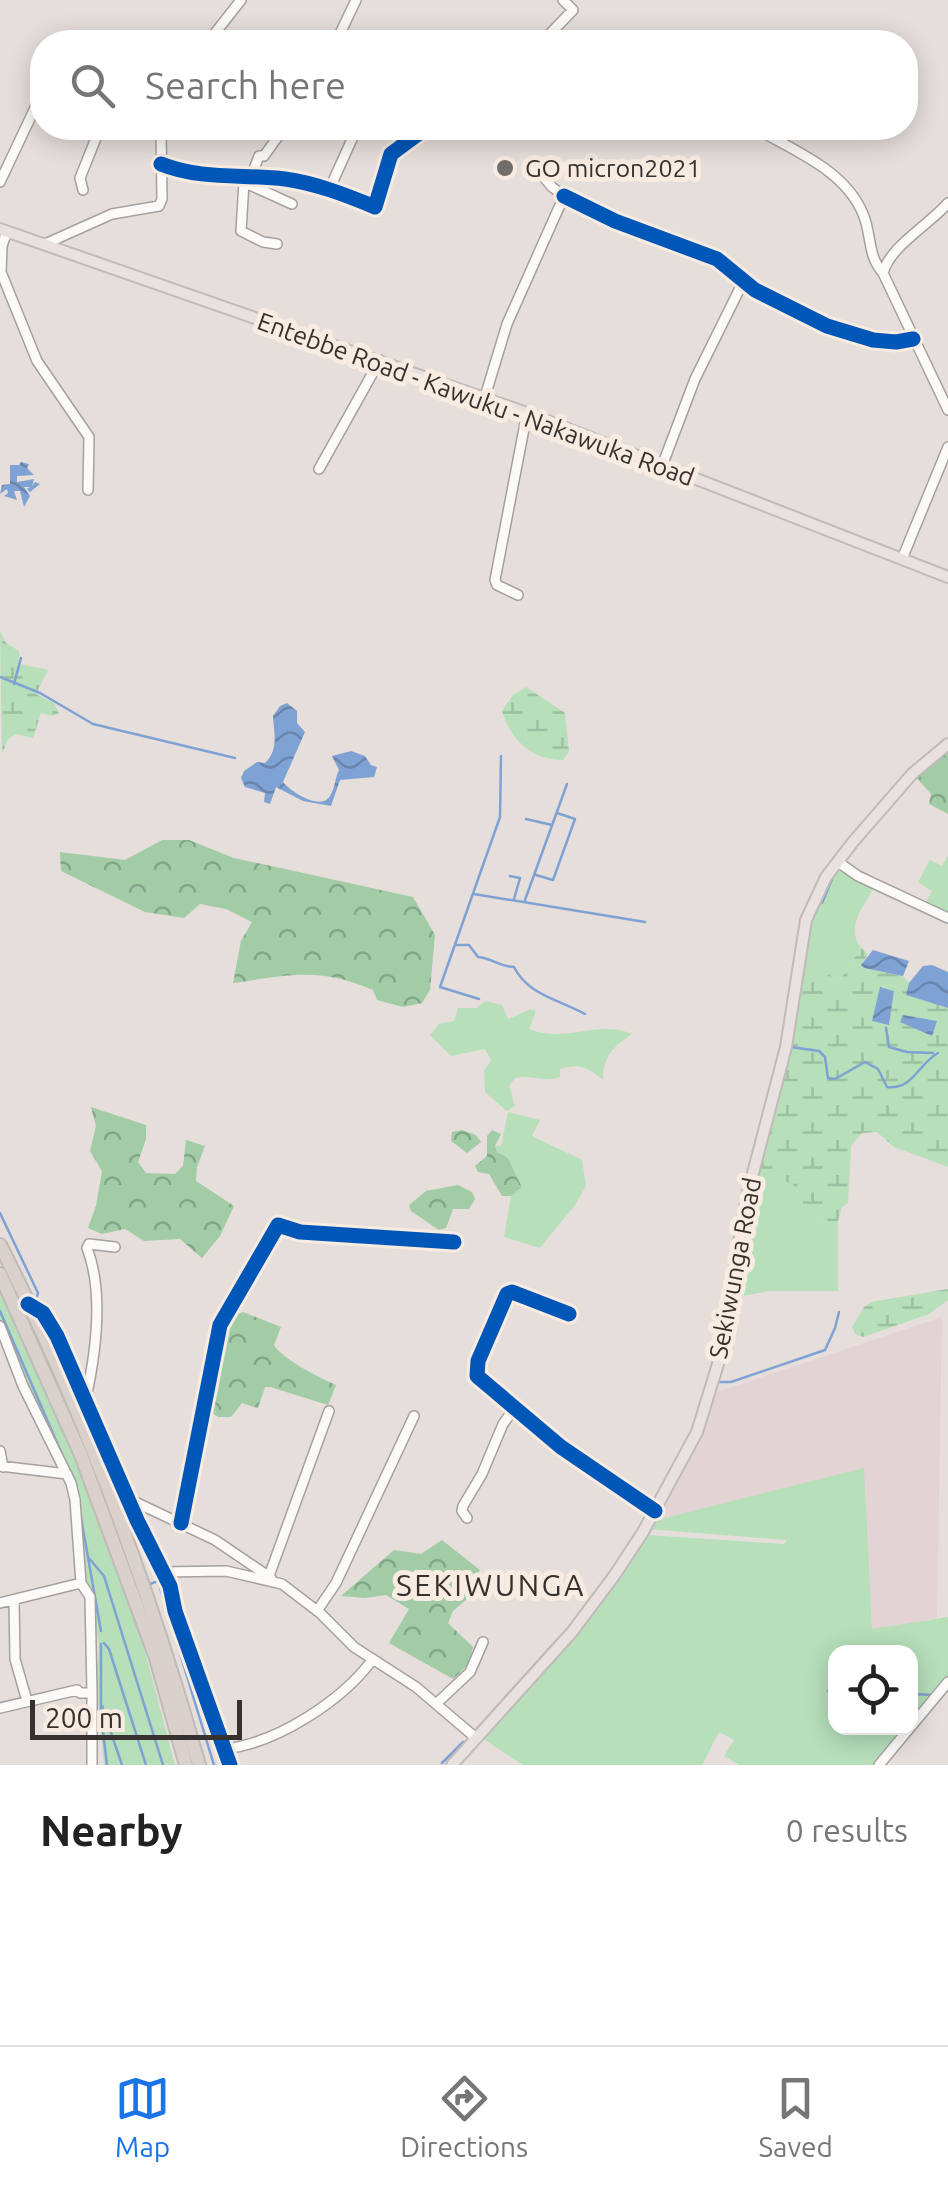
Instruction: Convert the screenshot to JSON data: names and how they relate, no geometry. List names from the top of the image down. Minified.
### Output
{"streets":{"main road":["Entebbe Road - Kawuku - Nakawuka Road","Sekiwunga Road"]},"districts":["SEKIWUNGA"],"places":["GO micron2021"],"scale_bar":"200 m","page":{"search":"Search here","scale":"200 m","heading":["Nearby","0 results"],"nav":["Map","Directions","Saved"]}}
